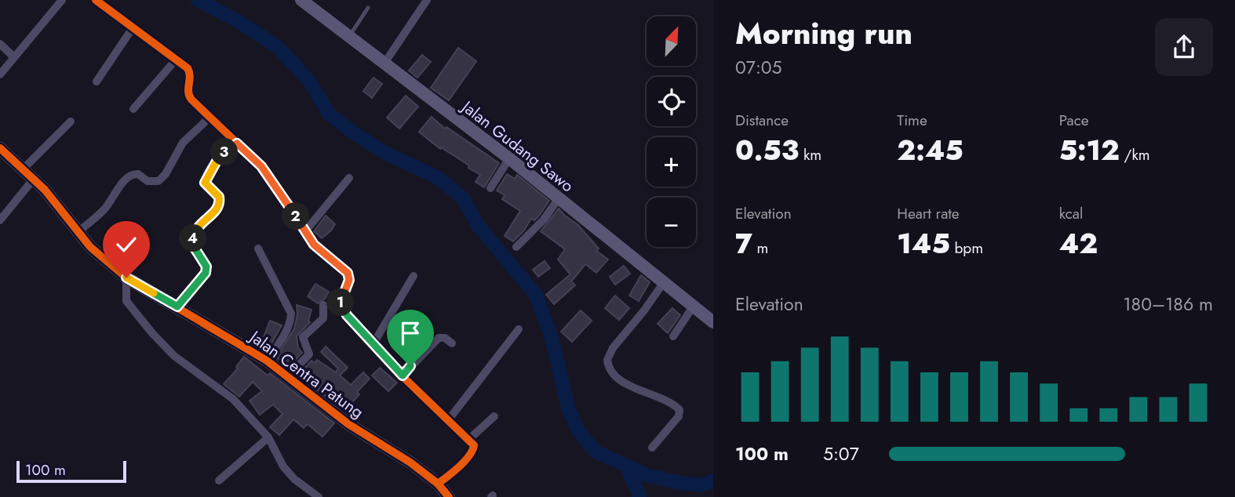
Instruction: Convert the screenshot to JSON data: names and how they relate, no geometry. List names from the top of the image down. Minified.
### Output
{"streets":{"street":["Jalan Gudang Sawo","Jalan Centra Patung"]},"scale_bar":"100 m","north":"top right","page":{"heading":["Morning run","07:05"],"map_buttons":["+","−"],"stats":[["Distance","0.53 km"],["Time","2:45"],["Pace","5:12 /km"],["Elevation","7 m"],["Heart rate","145 bpm"],["kcal","42"]],"pins":["3","2","4","1"],"chart":["Elevation","180–186 m"],"list":[{"name":"100 m","note":"5:07"}],"scale":"100 m"}}
